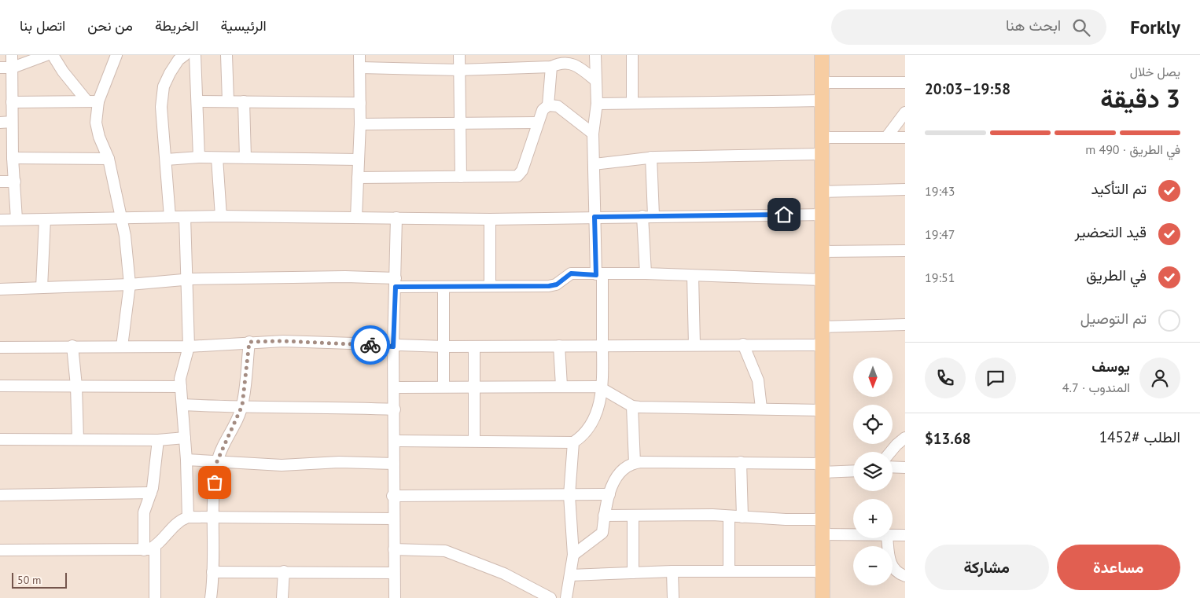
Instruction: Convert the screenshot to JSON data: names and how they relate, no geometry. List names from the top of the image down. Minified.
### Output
{"scale_bar":"50 m","north":"bottom","page":{"header":"Forkly","search":"ابحث هنا","nav":["الرئيسية","الخريطة","من نحن","اتصل بنا"],"heading":["3 دقيقة","يصل خلال","19:58–20:03"],"panel":["يوسف","المندوب · 4.7","الطلب #1452","$13.68"],"bar":"في الطريق · 490 m","list":[["تم التأكيد","19:43"],["قيد التحضير","19:47"],["في الطريق","19:51"],"تم التوصيل"],"map_buttons":["+","−"],"buttons":["مساعدة","مشاركة"],"scale":"50 m"}}
